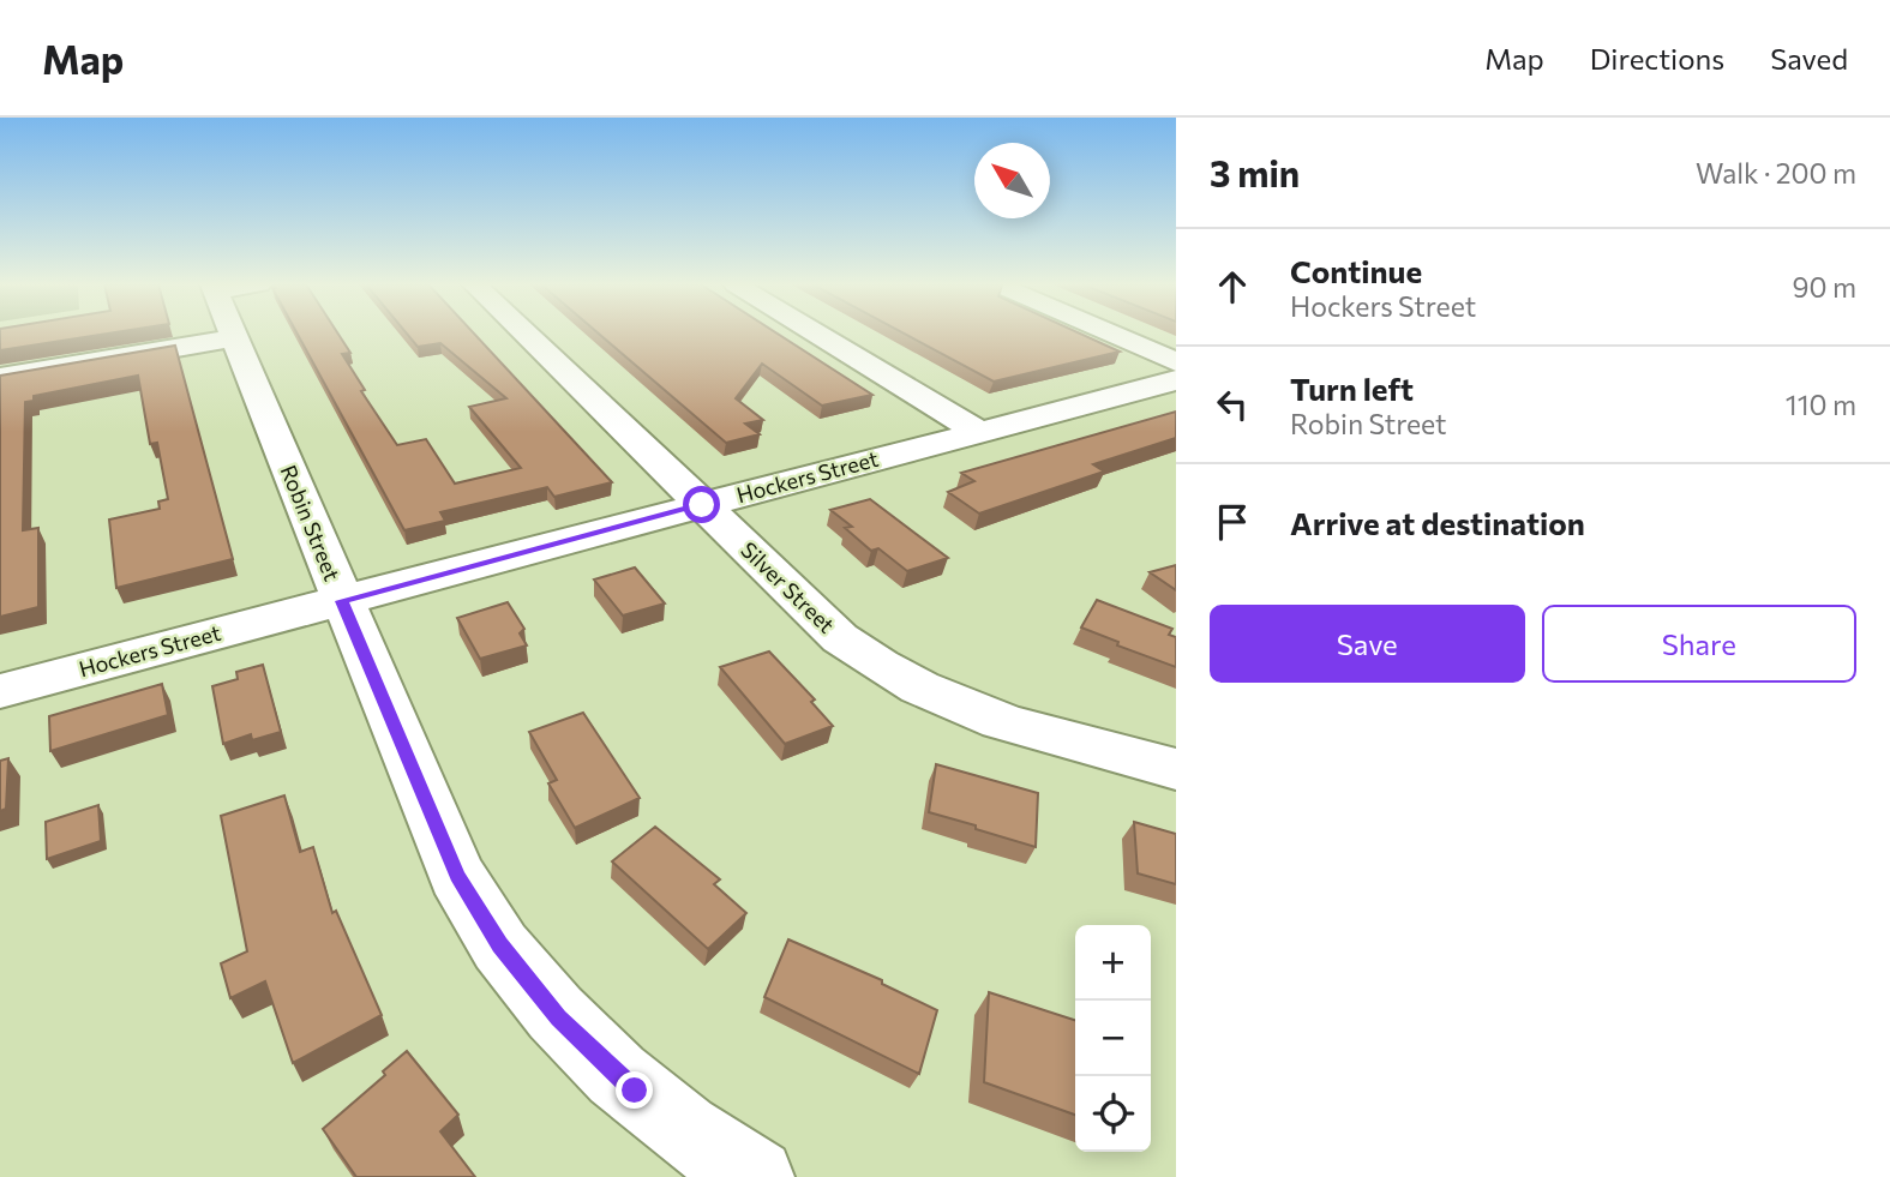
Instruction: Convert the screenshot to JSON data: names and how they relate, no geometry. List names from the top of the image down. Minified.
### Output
{"streets":{"street":["Hockers Street","Robin Street","Silver Street"]},"crossings":[["Hockers Street","Robin Street"],["Hockers Street","Silver Street"]],"north":"top left","page":{"header":"Map","nav":["Map","Directions","Saved"],"heading":["3 min","Walk · 200 m"],"list":[["Continue","Hockers Street","90 m"],["Turn left","Robin Street","110 m"],"Arrive at destination"],"buttons":["Save","Share"],"map_buttons":["+","−"]}}
